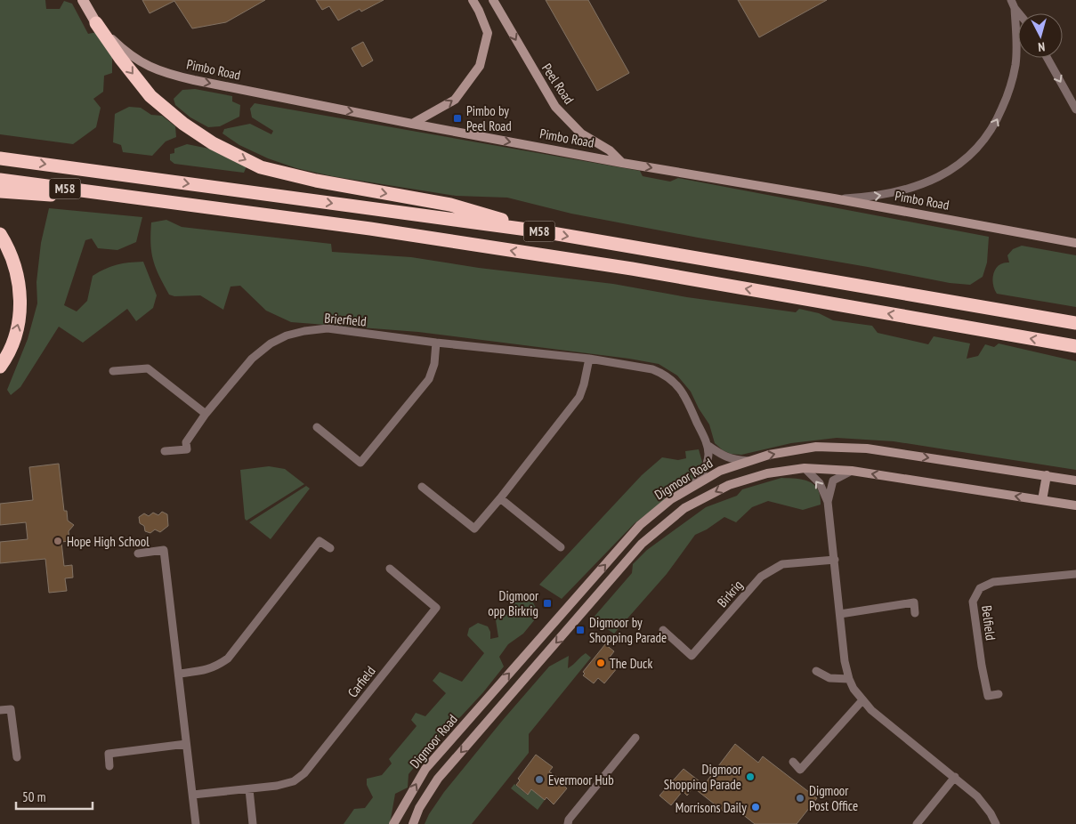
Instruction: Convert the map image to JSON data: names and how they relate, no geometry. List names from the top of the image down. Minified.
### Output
{"streets":{"highway":["M58"],"main road":["Pimbo Road"],"street":["Peel Road","Brierfield","Digmoor Road","Birkrig","Belfield","Carfield"]},"crossings":[["Pimbo Road","Peel Road"]],"one_way":["Pimbo Road","Peel Road"],"places":{"transit":["Pimbo by Peel Road","Digmoor opp Birkrig","Digmoor by Shopping Parade"],"other":["Hope High School","The Duck","Digmoor Shopping Parade","Evermoor Hub","Digmoor Post Office","Morrisons Daily"]},"scale_bar":"50 m","north":"bottom"}
